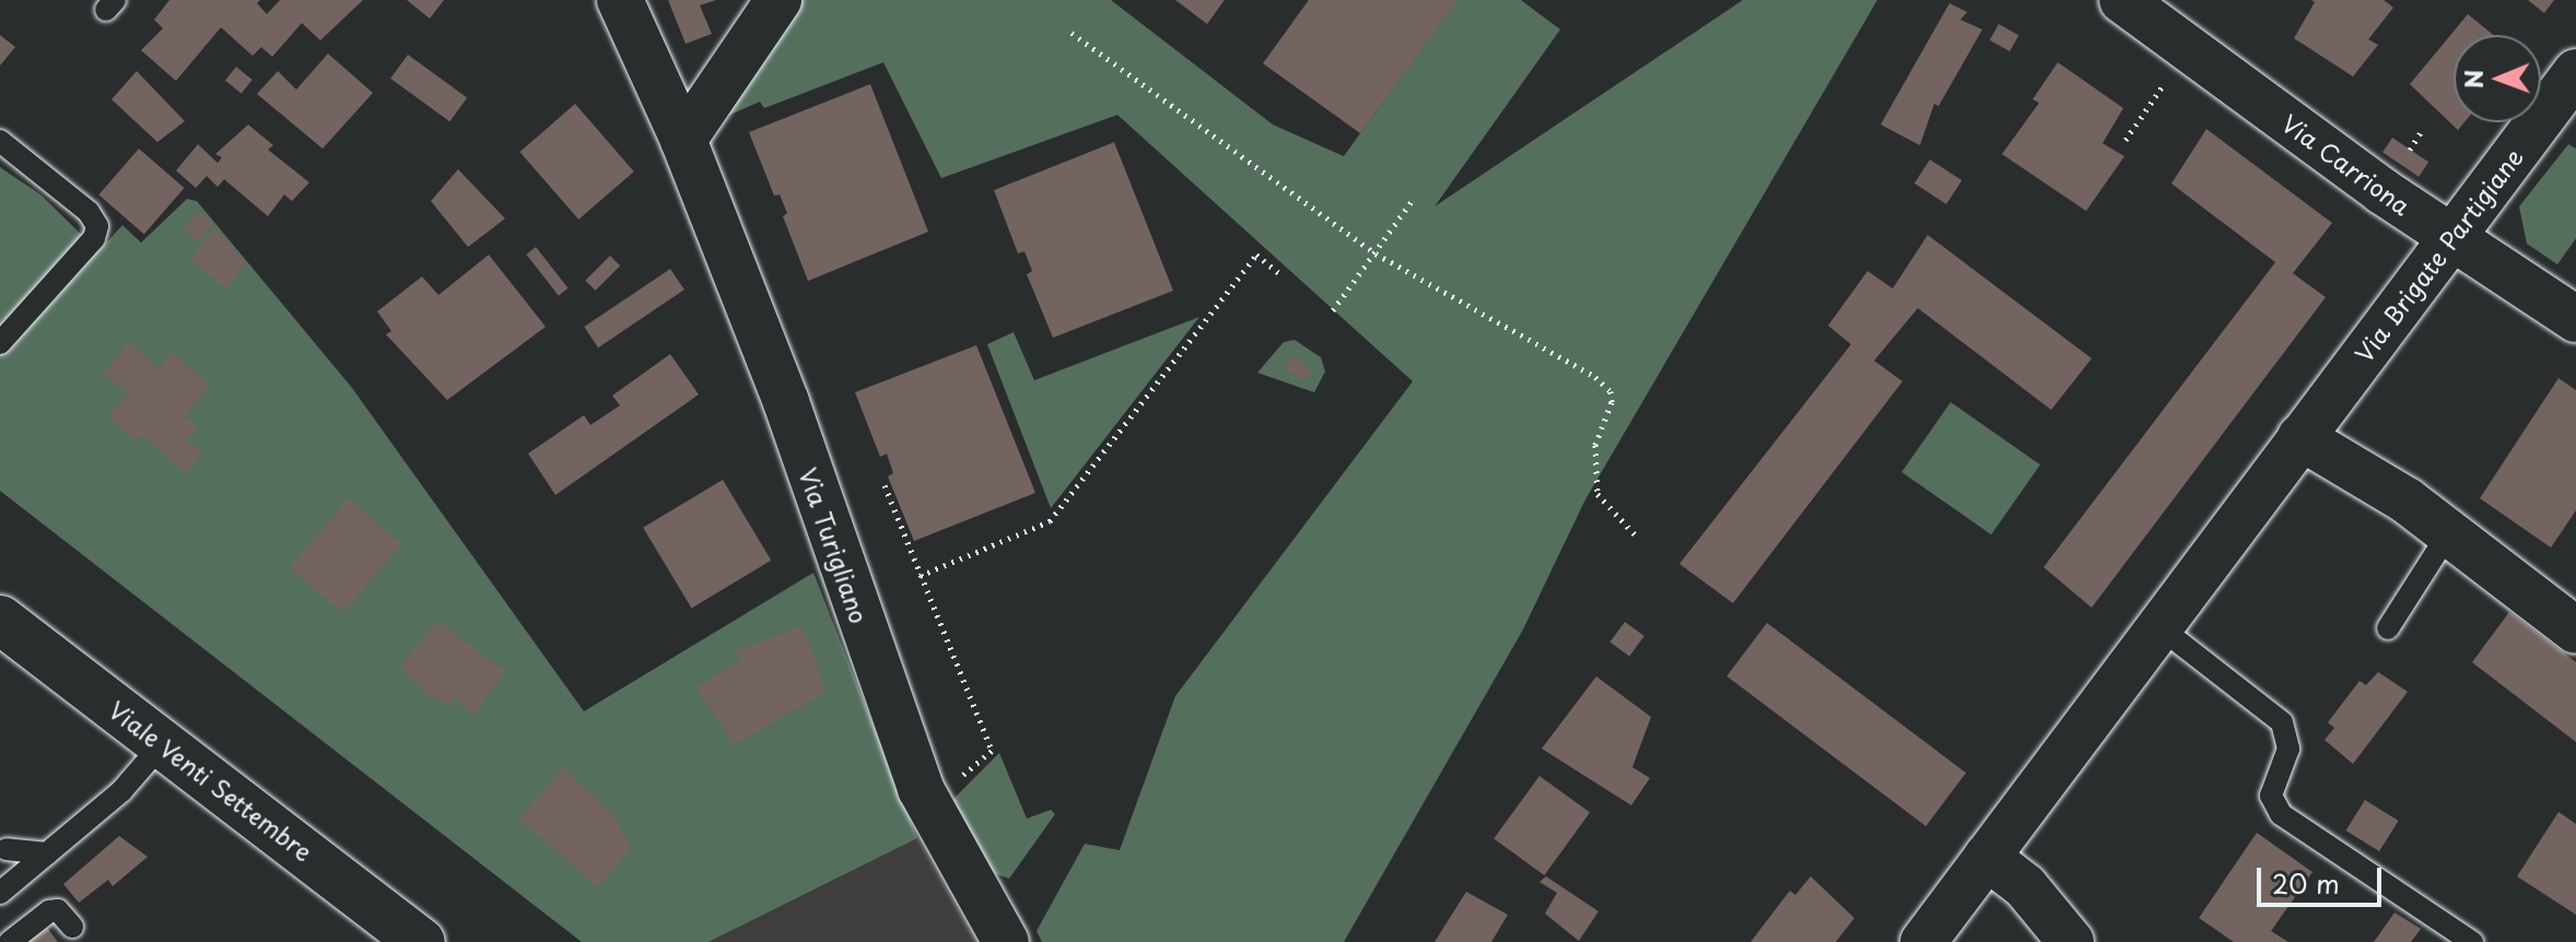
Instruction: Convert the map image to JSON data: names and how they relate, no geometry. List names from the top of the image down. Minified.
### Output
{"streets":{"main road":["Viale Venti Settembre"],"street":["Via Carriona","Via Brigate Partigiane","Via Turigliano"]},"crossings":[["Via Carriona","Via Brigate Partigiane"]],"scale_bar":"20 m","north":"left"}
